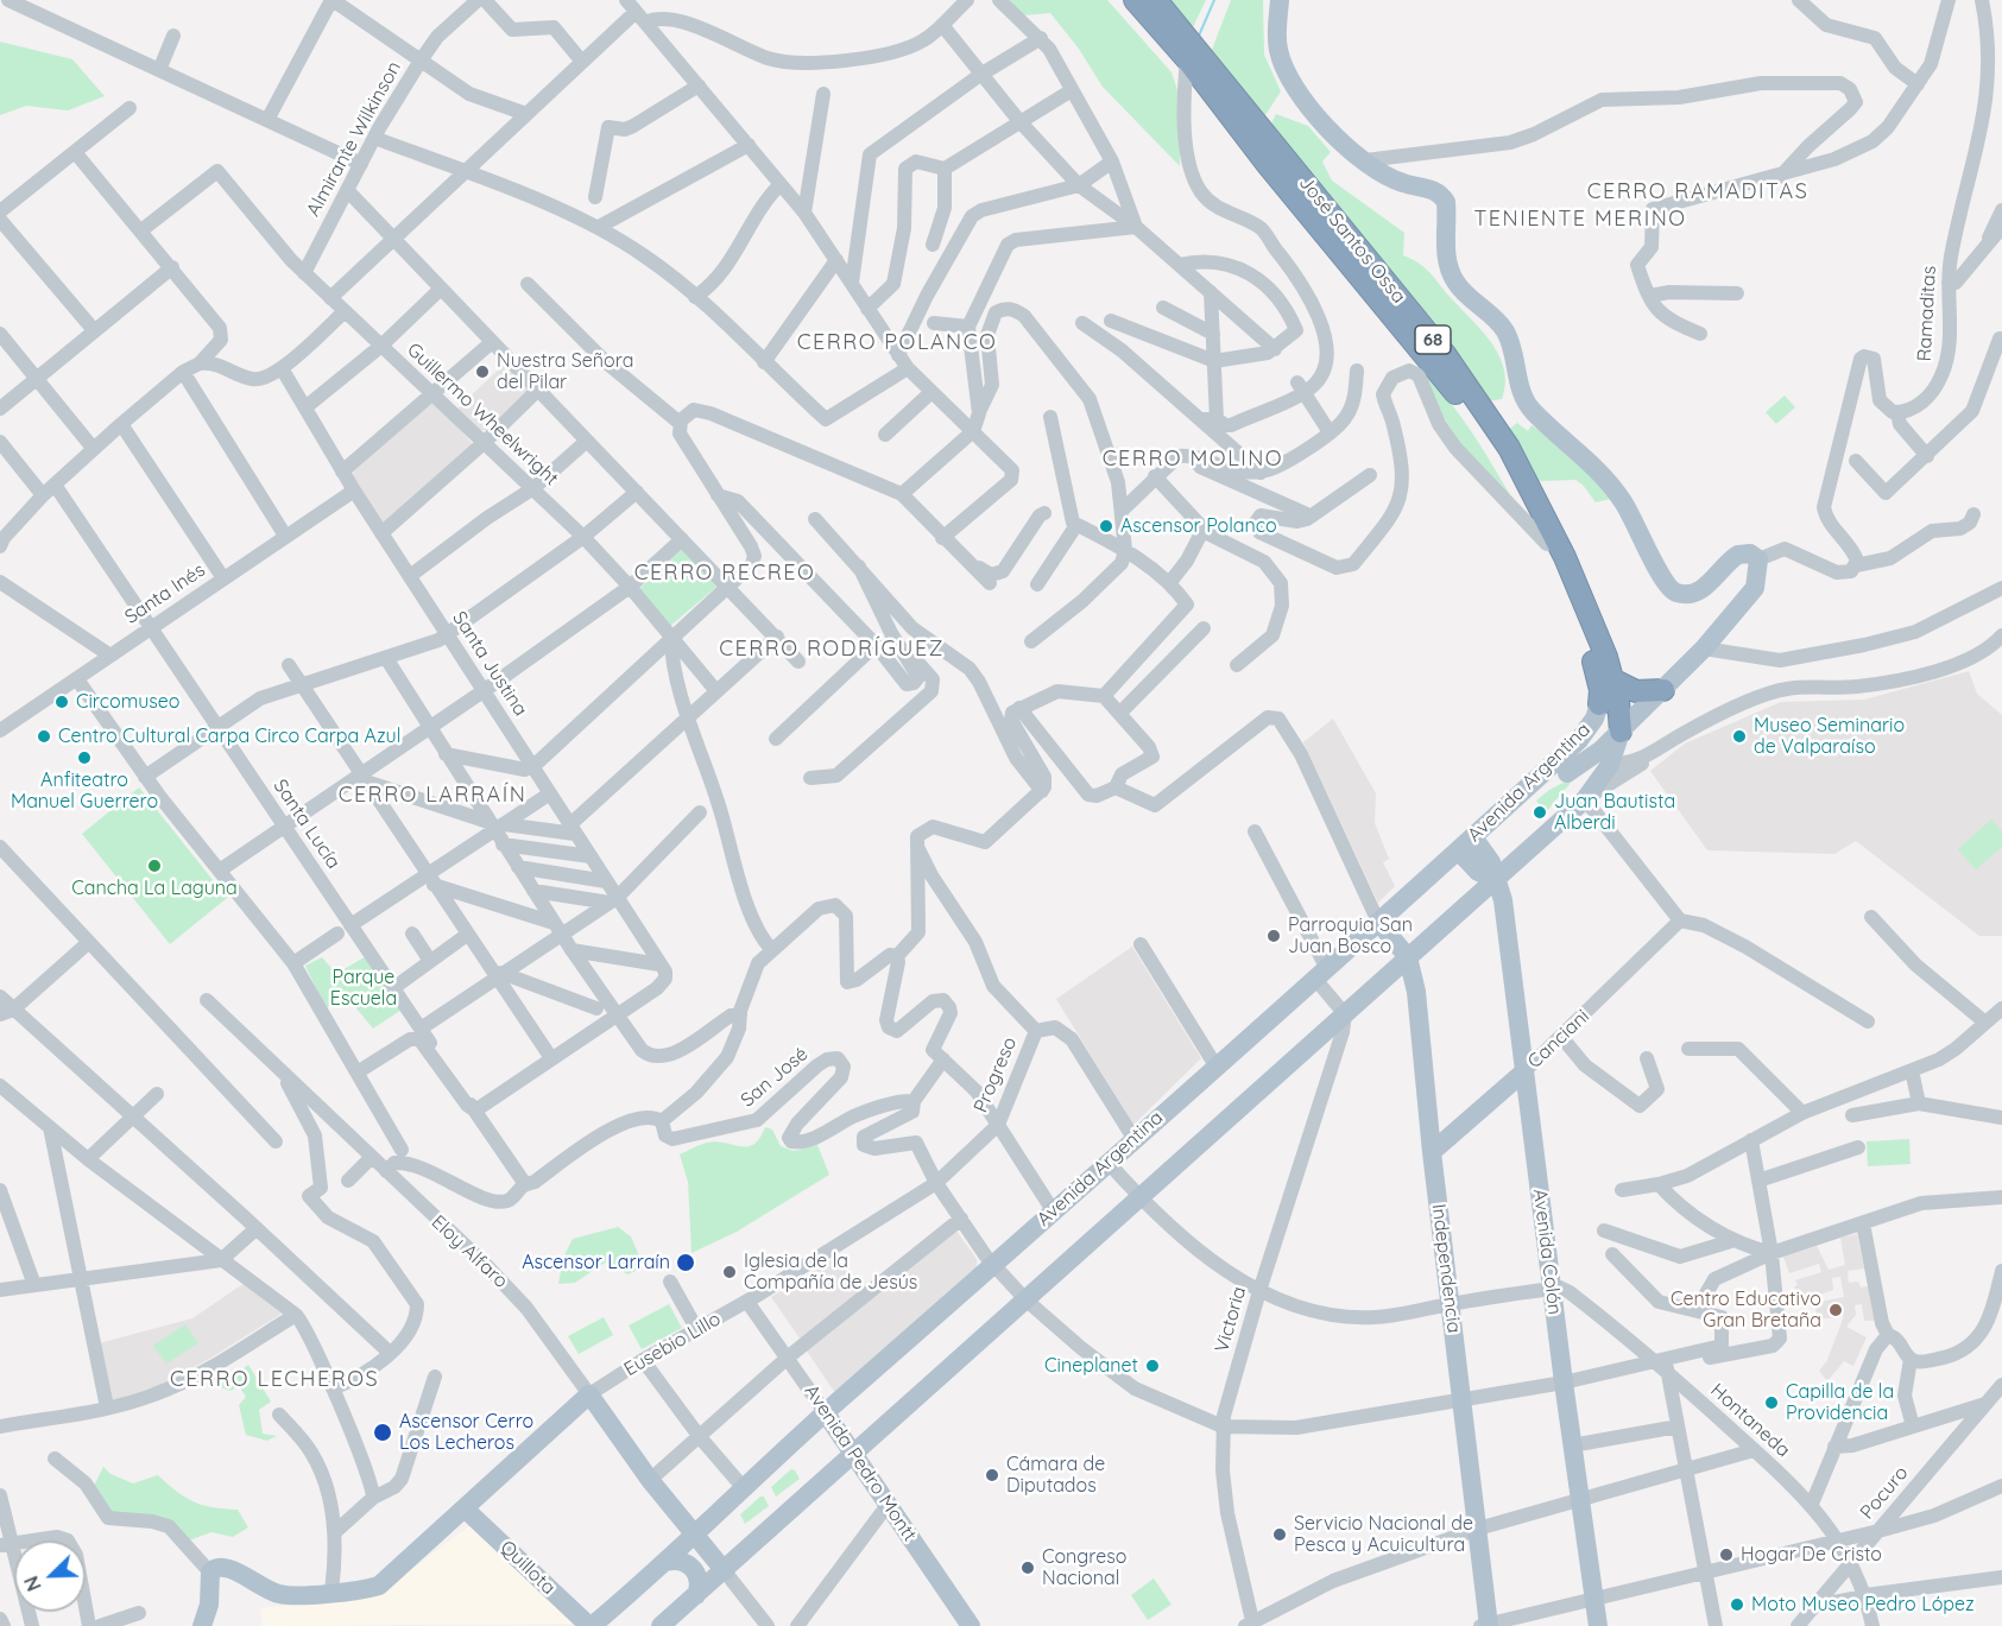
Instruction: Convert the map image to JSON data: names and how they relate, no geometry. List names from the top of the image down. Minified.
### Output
{"streets":{"highway":["José Santos Ossa","68"],"main road":["Avenida Argentina","Canciani","Eloy Alfaro","Avenida Colón","Independencia","Eusebio Lillo","Avenida Pedro Montt","Quillota"],"street":["Almirante Wilkinson","Ramaditas","Guillermo Wheelwright","Santa Inés","Santa Justina","Santa Lucía","Progreso","San José","Victoria","Hontaneda","Pocuro"]},"crossings":[["Almirante Wilkinson","Guillermo Wheelwright"],["José Santos Ossa","Avenida Argentina"],["Santa Inés","Santa Justina"],["Santa Inés","Santa Lucía"],["Avenida Argentina","Progreso"],["Avenida Argentina","Eloy Alfaro"],["Avenida Argentina","Avenida Colón"],["Avenida Argentina","Independencia"],["Avenida Argentina","Victoria"],["Avenida Argentina","Avenida Pedro Montt"],["Avenida Argentina","Quillota"],["Canciani","Avenida Colón"],["Canciani","Independencia"],["Progreso","Eusebio Lillo"],["Eloy Alfaro","Eusebio Lillo"],["Avenida Colón","Hontaneda"],["Eusebio Lillo","Avenida Pedro Montt"],["Eusebio Lillo","Quillota"],["Hontaneda","Pocuro"]],"districts":["CERRO RAMADITAS","TENIENTE MERINO","CERRO POLANCO","CERRO MOLINO","CERRO RECREO","CERRO RODRÍGUEZ","CERRO LARRAÍN","CERRO LECHEROS"],"parks":["Parque Escuela"],"places":["Nuestra Señora del Pilar","Ascensor Polanco","Circomuseo","Centro Cultural Carpa Circo Carpa Azul","Museo Seminario de Valparaíso","Anfiteatro Manuel Guerrero","Juan Bautista Alberdi","Cancha La Laguna","Parroquia San Juan Bosco","Ascensor Larraín","Iglesia de la Compañía de Jesús","Centro Educativo Gran Bretaña","Cineplanet","Capilla de la Providencia","Ascensor Cerro Los Lecheros","Cámara de Diputados","Servicio Nacional de Pesca y Acuicultura","Hogar De Cristo","Congreso Nacional","Moto Museo Pedro López"],"north":"bottom left"}
